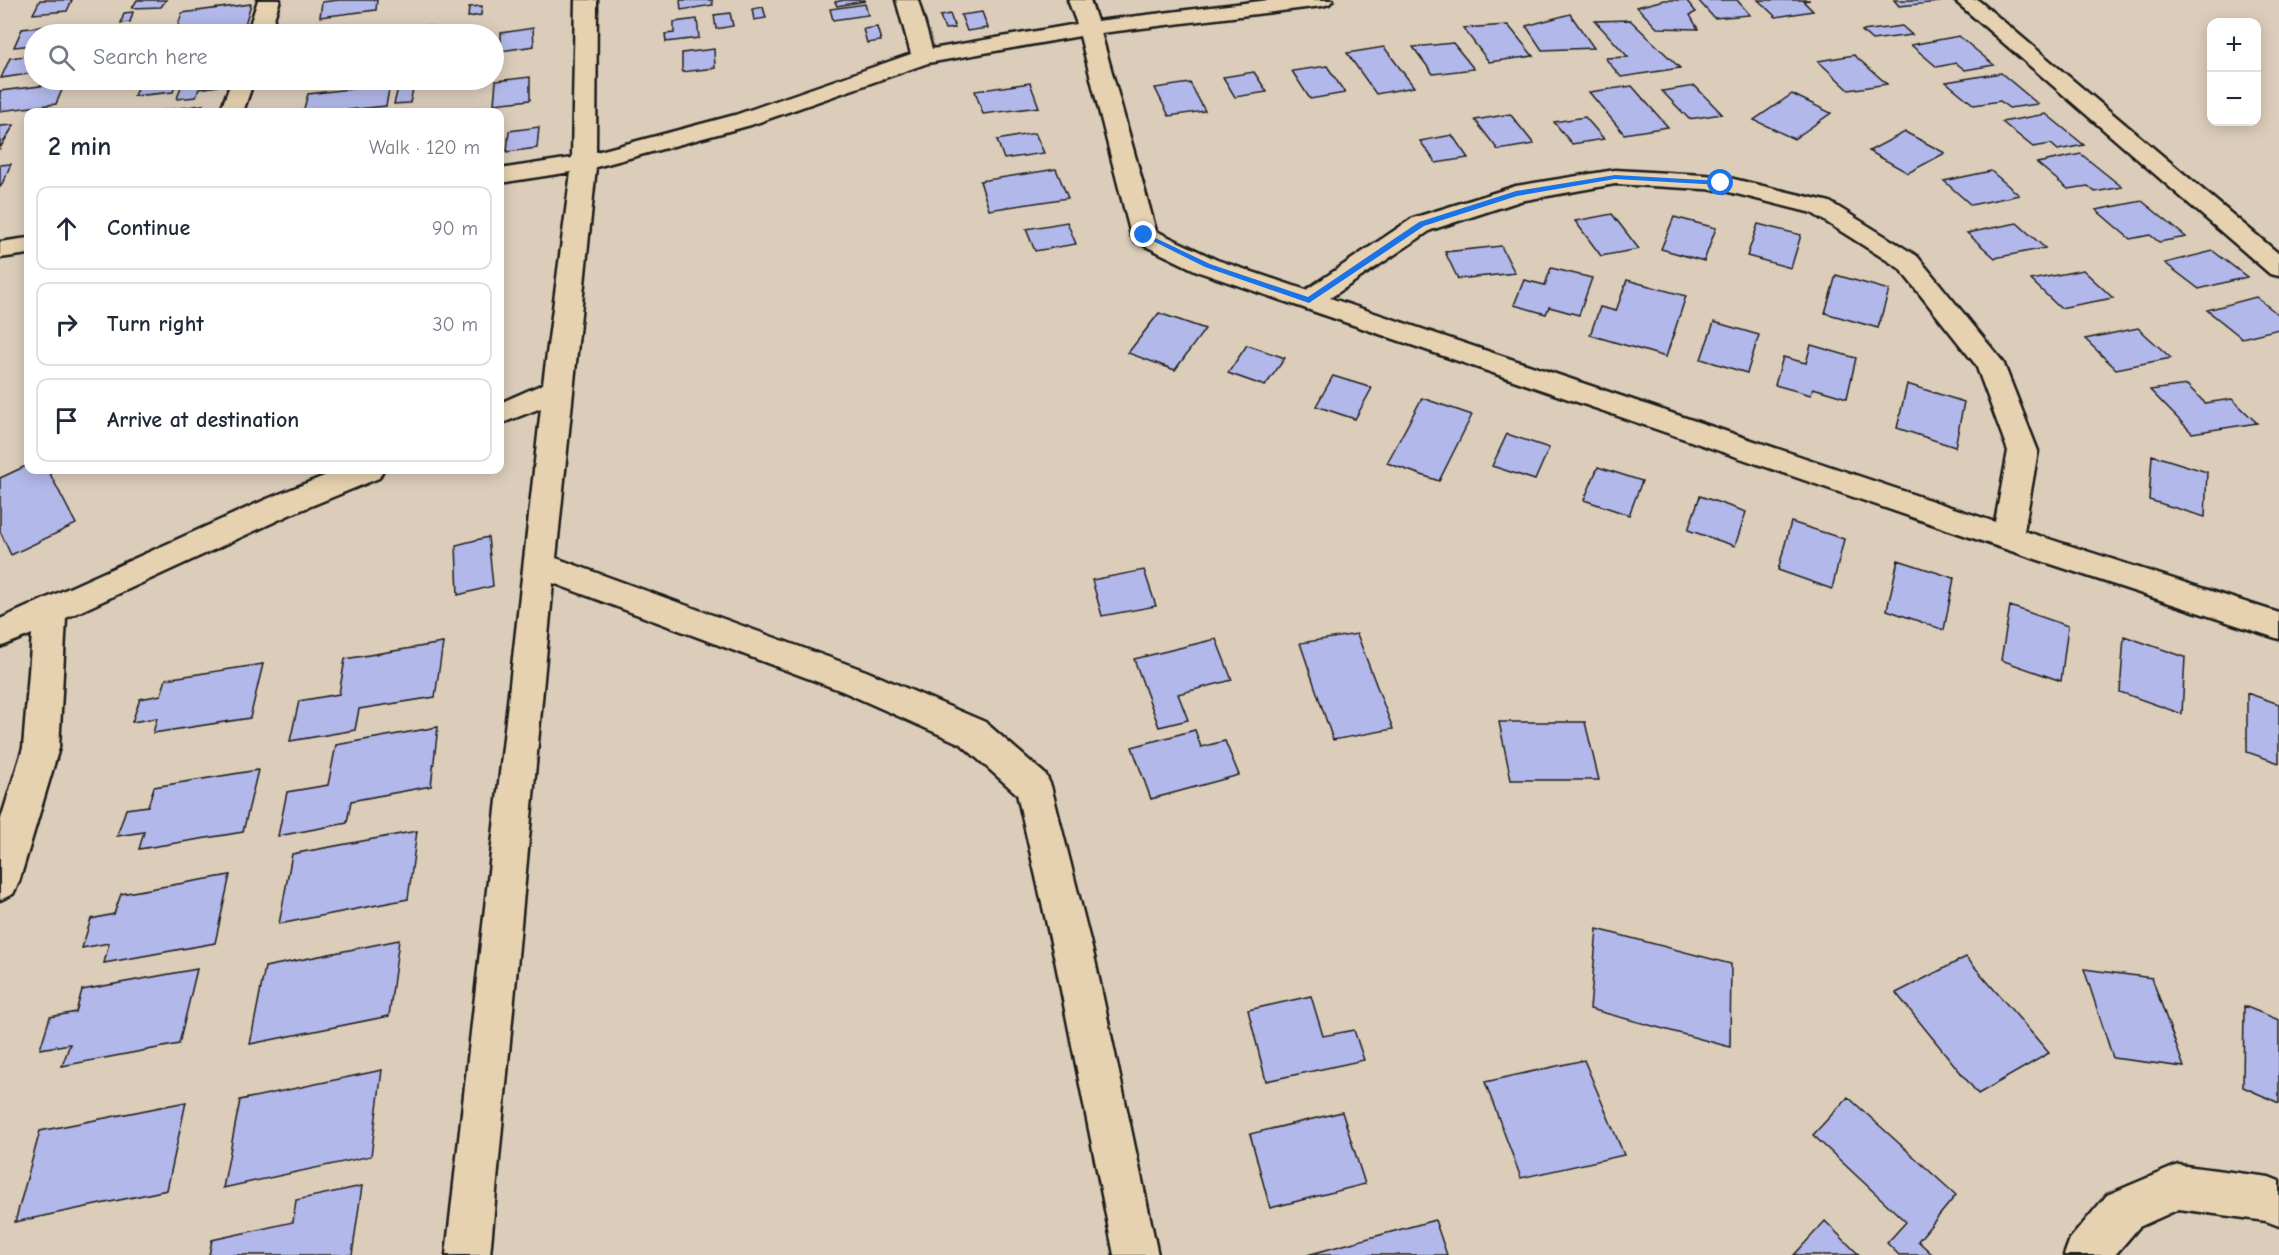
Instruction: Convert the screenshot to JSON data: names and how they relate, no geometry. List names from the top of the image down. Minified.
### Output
{"page":{"map_buttons":["+","−"],"search":"Search here","heading":["2 min","Walk · 120 m"],"list":[["Continue","90 m"],["Turn right","30 m"],"Arrive at destination"]}}
